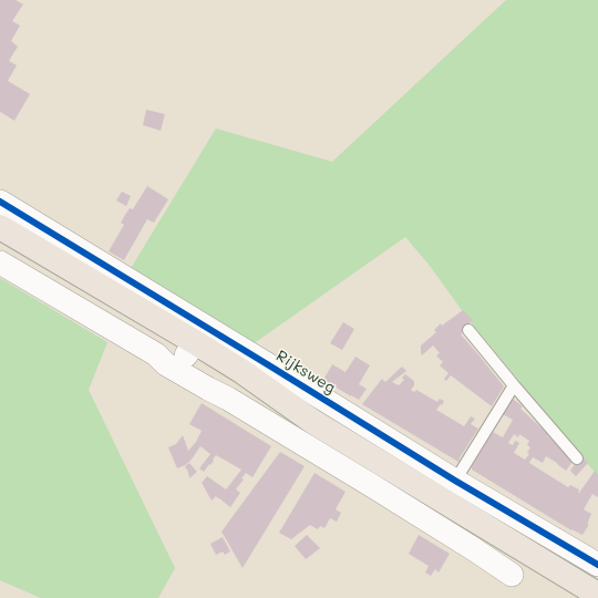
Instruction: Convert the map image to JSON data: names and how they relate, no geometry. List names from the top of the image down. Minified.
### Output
{"streets":{"main road":["Rijksweg"]}}
